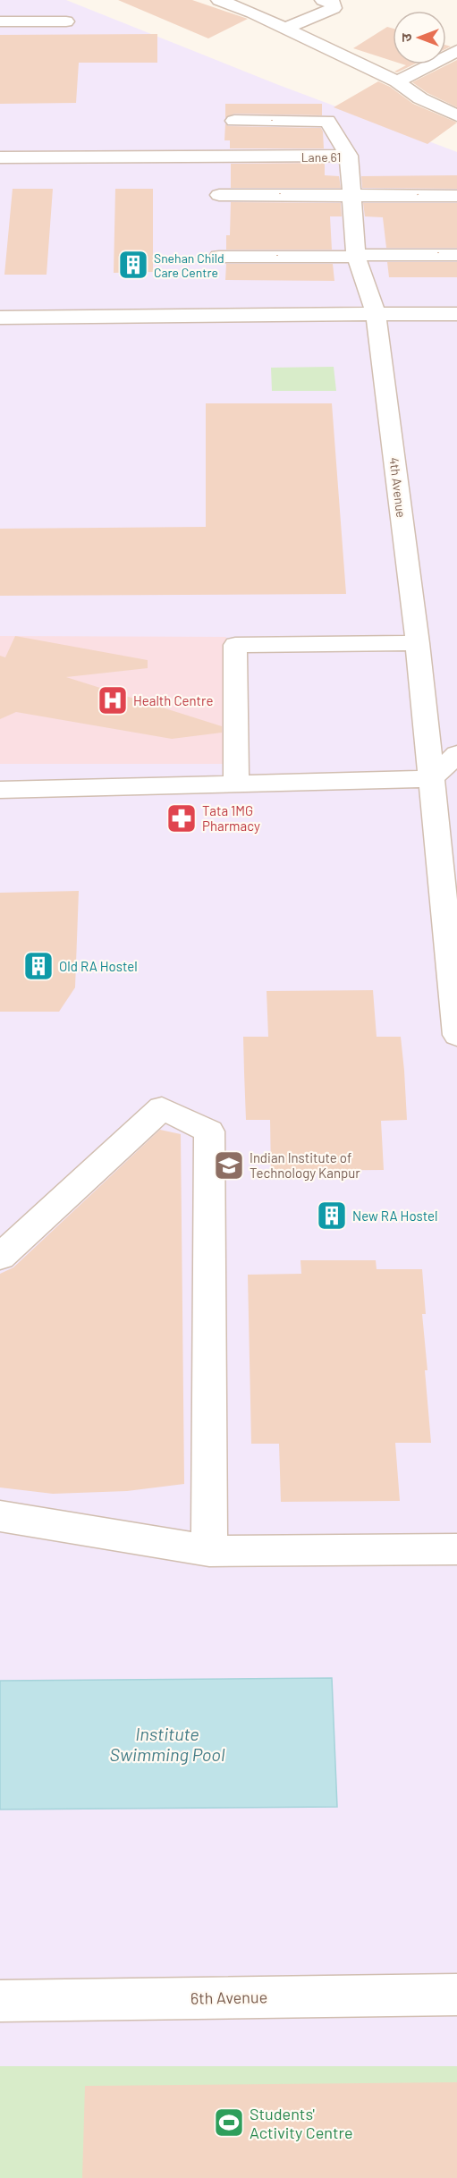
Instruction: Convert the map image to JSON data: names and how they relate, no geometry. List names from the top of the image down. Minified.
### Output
{"streets":{"street":["Lane 61","4th Avenue","6th Avenue"]},"crossings":[["Lane 61","4th Avenue"]],"water":["Institute Swimming Pool"],"places":{"building":["Snehan Child Care Centre","Old RA Hostel","New RA Hostel"],"hospital":["Health Centre"],"pharmacy":["Tata 1MG Pharmacy"],"school or university":["Indian Institute of Technology Kanpur"],"sports":["Students' Activity Centre"]},"north":"left"}
